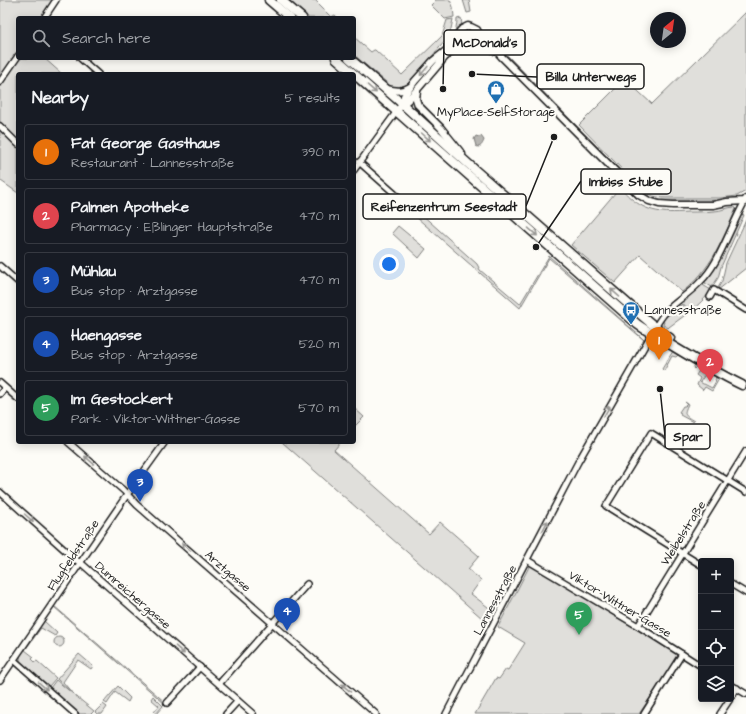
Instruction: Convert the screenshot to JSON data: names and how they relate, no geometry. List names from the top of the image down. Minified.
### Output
{"streets":{"street":["Weibelstraße","Flugfeldstraße","Arztgasse","Dumreichergasse","Lannesstraße","Viktor-Wittner-Gasse"]},"crossings":[["Weibelstraße","Viktor-Wittner-Gasse"],["Flugfeldstraße","Arztgasse"],["Flugfeldstraße","Dumreichergasse"],["Lannesstraße","Viktor-Wittner-Gasse"]],"one_way":["Arztgasse","Dumreichergasse","Lannesstraße"],"places":{"other":["Billa Unterwegs","McDonald's","Reifenzentrum Seestadt","Imbiss Stube","Spar"],"shop":["MyPlace-SelfStorage"],"bus stop":["Lannesstraße"]},"north":"top right","page":{"search":"Search here","heading":["Nearby","5 results"],"list":[{"mark":"1","name":"Fat George Gasthaus","note":"Restaurant · Lannesstraße","value":"390 m"},{"mark":"2","name":"Palmen Apotheke","note":"Pharmacy · Eßlinger Hauptstraße","value":"470 m"},{"mark":"3","name":"Mühlau","note":"Bus stop · Arztgasse","value":"470 m"},{"mark":"4","name":"Haengasse","note":"Bus stop · Arztgasse","value":"520 m"},{"mark":"5","name":"Im Gestockert","note":"Park · Viktor-Wittner-Gasse","value":"570 m"}],"pins":["1","2","3","4","5"],"map_buttons":["+","−"]}}
